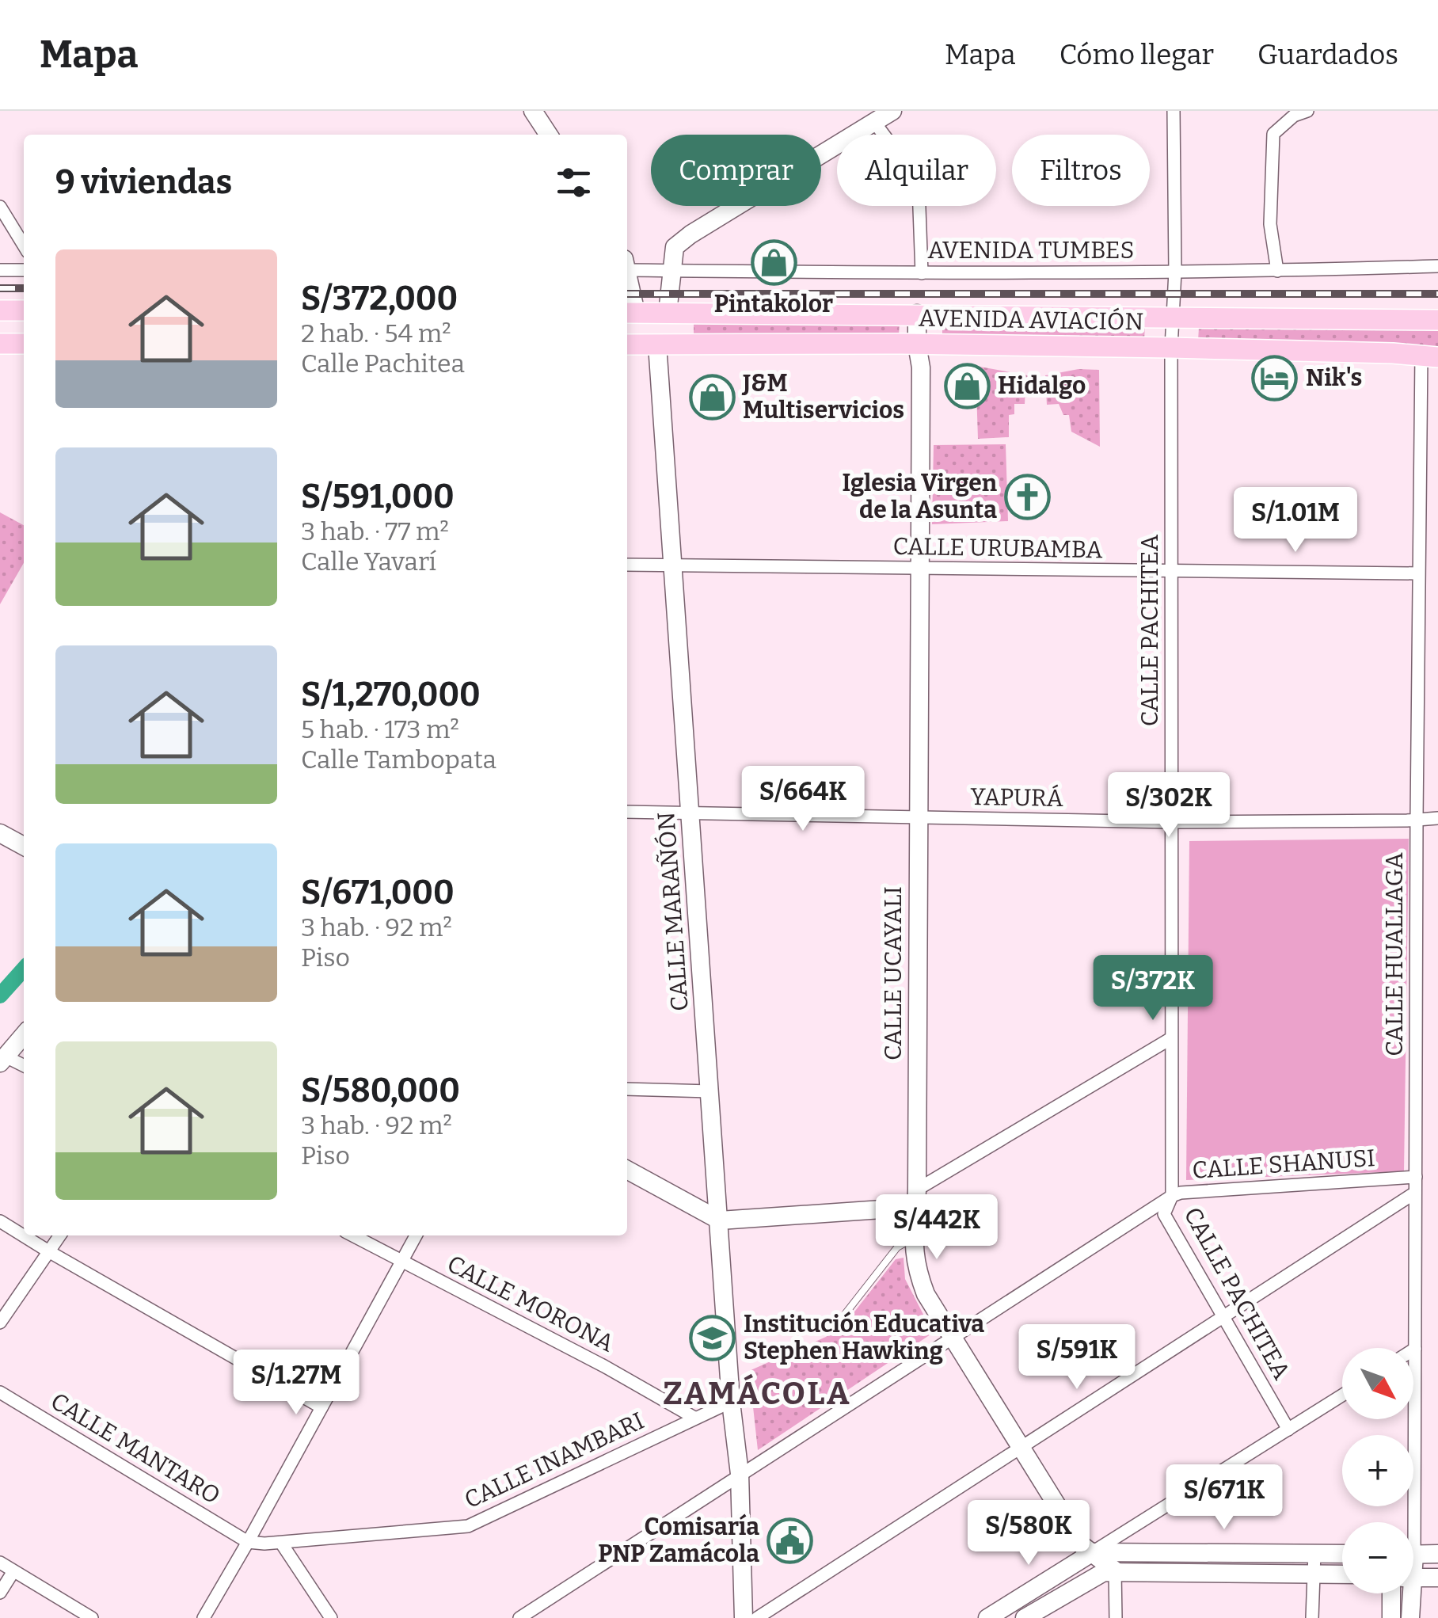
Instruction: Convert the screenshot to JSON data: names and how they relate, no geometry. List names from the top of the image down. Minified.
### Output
{"streets":{"main road":["AVENIDA AVIACIÓN"],"street":["AVENIDA TUMBES","CALLE URUBAMBA","CALLE PACHITEA","YAPURÁ","CALLE MARAÑÓN","CALLE HUALLAGA","CALLE UCAYALI","CALLE SHANUSI","CALLE MORONA","CALLE MANTARO","CALLE INAMBARI"]},"crossings":[["AVENIDA TUMBES","CALLE PACHITEA"],["AVENIDA AVIACIÓN","CALLE PACHITEA"],["AVENIDA AVIACIÓN","CALLE MARAÑÓN"],["AVENIDA AVIACIÓN","CALLE HUALLAGA"],["AVENIDA AVIACIÓN","CALLE UCAYALI"],["CALLE URUBAMBA","CALLE PACHITEA"],["CALLE URUBAMBA","CALLE MARAÑÓN"],["CALLE URUBAMBA","CALLE HUALLAGA"],["CALLE URUBAMBA","CALLE UCAYALI"],["CALLE PACHITEA","YAPURÁ"],["CALLE PACHITEA","CALLE SHANUSI"],["YAPURÁ","CALLE MARAÑÓN"],["YAPURÁ","CALLE HUALLAGA"],["YAPURÁ","CALLE UCAYALI"],["CALLE MARAÑÓN","CALLE SHANUSI"],["CALLE MARAÑÓN","CALLE INAMBARI"],["CALLE HUALLAGA","CALLE SHANUSI"],["CALLE UCAYALI","CALLE SHANUSI"],["CALLE MORONA","CALLE INAMBARI"],["CALLE MANTARO","CALLE INAMBARI"]],"districts":["ZAMÁCOLA"],"places":{"shop":["Pintakolor","Hidalgo","J&M Multiservicios"],"hotel":["Nik's"],"church":["Iglesia Virgen de la Asunta"],"school or university":["Institución Educativa Stephen Hawking"],"public building":["Comisaría PNP Zamácola"]},"north":"bottom right","page":{"header":"Mapa","nav":["Mapa","Cómo llegar","Guardados"],"chip":["Comprar","Alquilar","Filtros"],"heading":"9 viviendas","list":[{"name":"S/372,000","note":"2 hab. · 54 m² · Calle Pachitea"},{"name":"S/591,000","note":"3 hab. · 77 m² · Calle Yavarí"},{"name":"S/1,270,000","note":"5 hab. · 173 m² · Calle Tambopata"},{"name":"S/671,000","note":"3 hab. · 92 m² · Piso"},{"name":"S/580,000","note":"3 hab. · 92 m² · Piso"}],"price":["S/1.01M","S/664K","S/302K","S/372K","S/442K","S/591K","S/1.27M","S/671K","S/580K"],"map_buttons":["+","−"]}}
